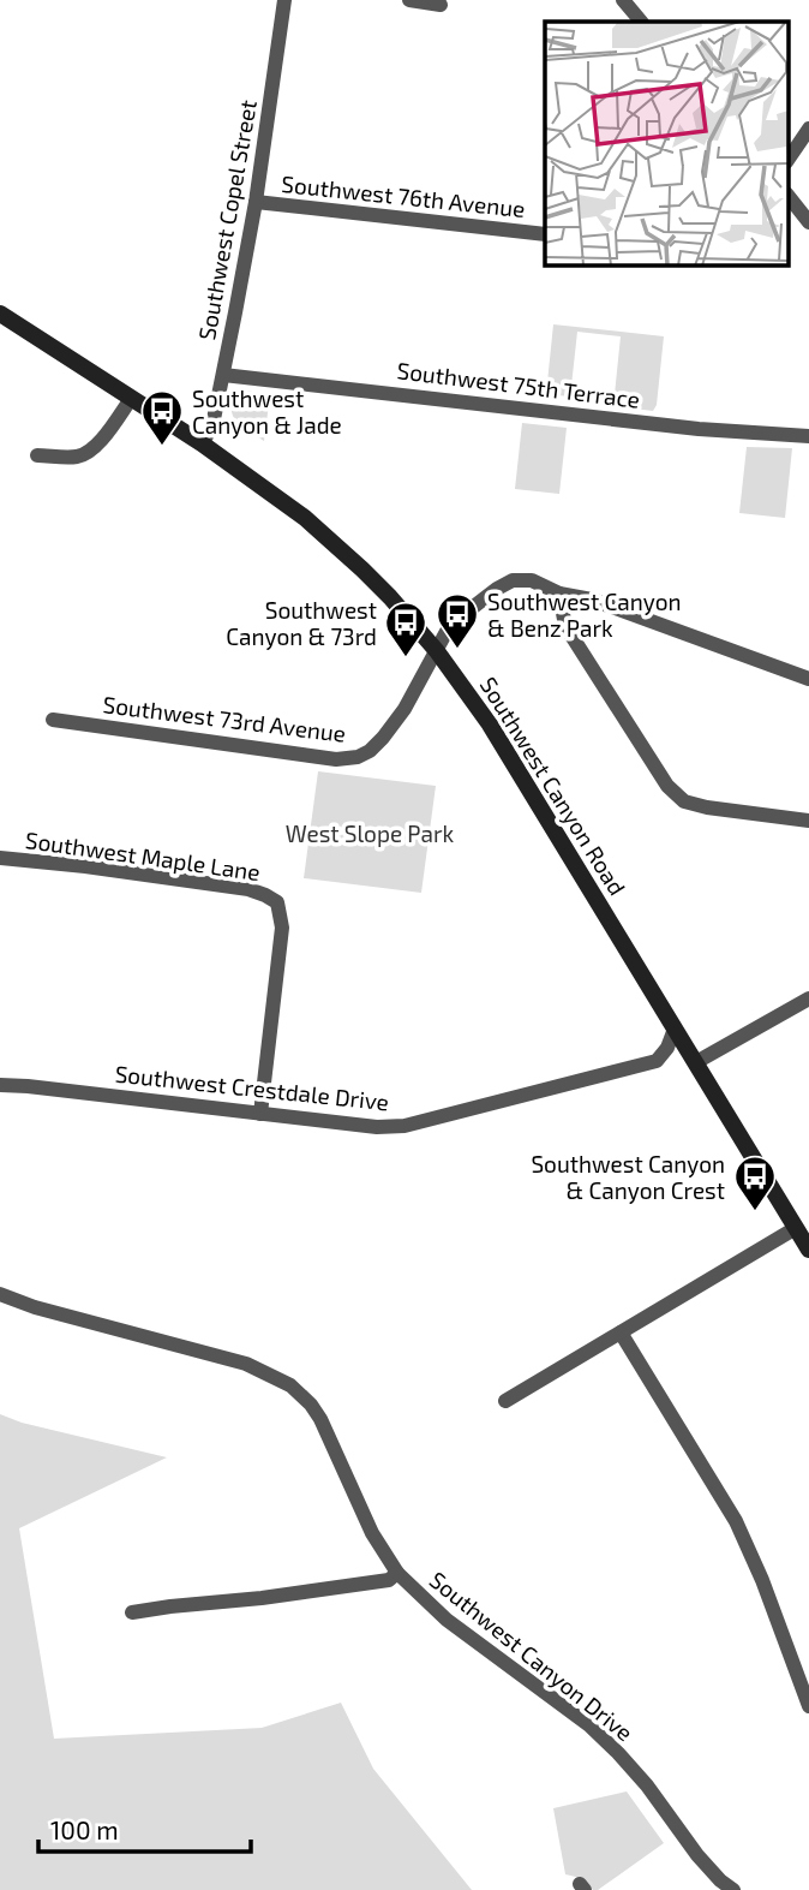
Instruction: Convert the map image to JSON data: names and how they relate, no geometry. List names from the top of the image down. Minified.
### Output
{"streets":{"main road":["Southwest Canyon Road"],"street":["Southwest 76th Avenue","Southwest Copel Street","Southwest 75th Terrace","Southwest 73rd Avenue","Southwest Maple Lane","Southwest Crestdale Drive","Southwest Canyon Drive"]},"crossings":[["Southwest 76th Avenue","Southwest Copel Street"],["Southwest Copel Street","Southwest 75th Terrace"],["Southwest Copel Street","Southwest Canyon Road"],["Southwest 73rd Avenue","Southwest Canyon Road"],["Southwest Canyon Road","Southwest Crestdale Drive"],["Southwest Maple Lane","Southwest Crestdale Drive"]],"parks":["West Slope Park"],"places":{"bus stop":["Southwest Canyon & Jade","Southwest Canyon & Benz Park","Southwest Canyon & 73rd","Southwest Canyon & Canyon Crest"]},"scale_bar":"100 m"}
